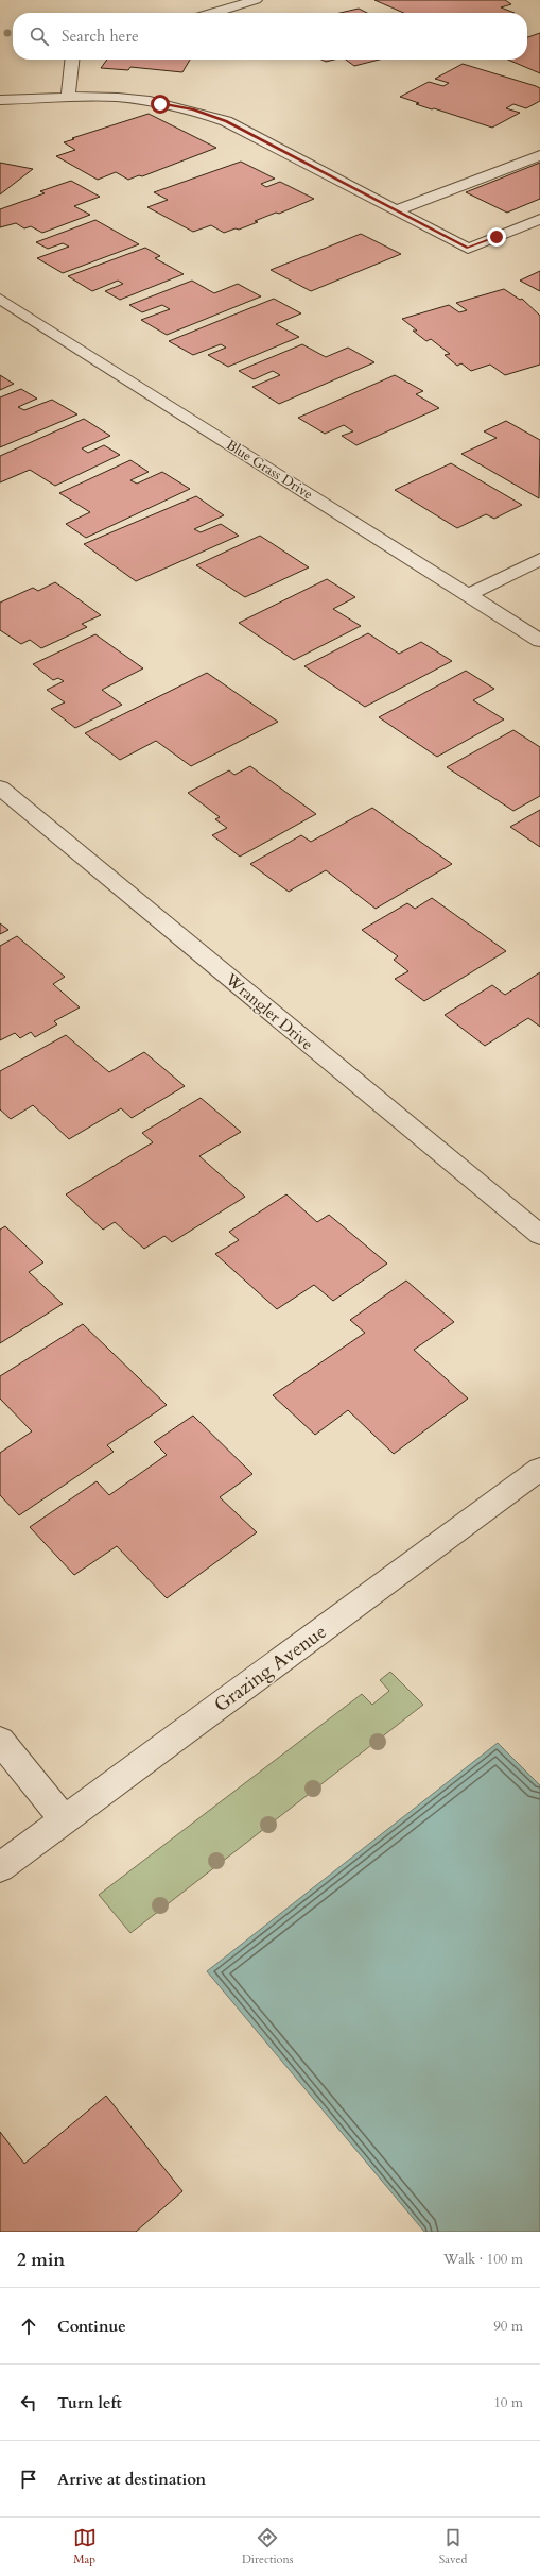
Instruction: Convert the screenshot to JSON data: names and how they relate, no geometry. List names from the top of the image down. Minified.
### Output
{"streets":{"street":["Blue Grass Drive","Wrangler Drive","Grazing Avenue"]},"page":{"search":"Search here","heading":["2 min","Walk · 100 m"],"list":[["Continue","90 m"],["Turn left","10 m"],"Arrive at destination"],"nav":["Map","Directions","Saved"]}}
